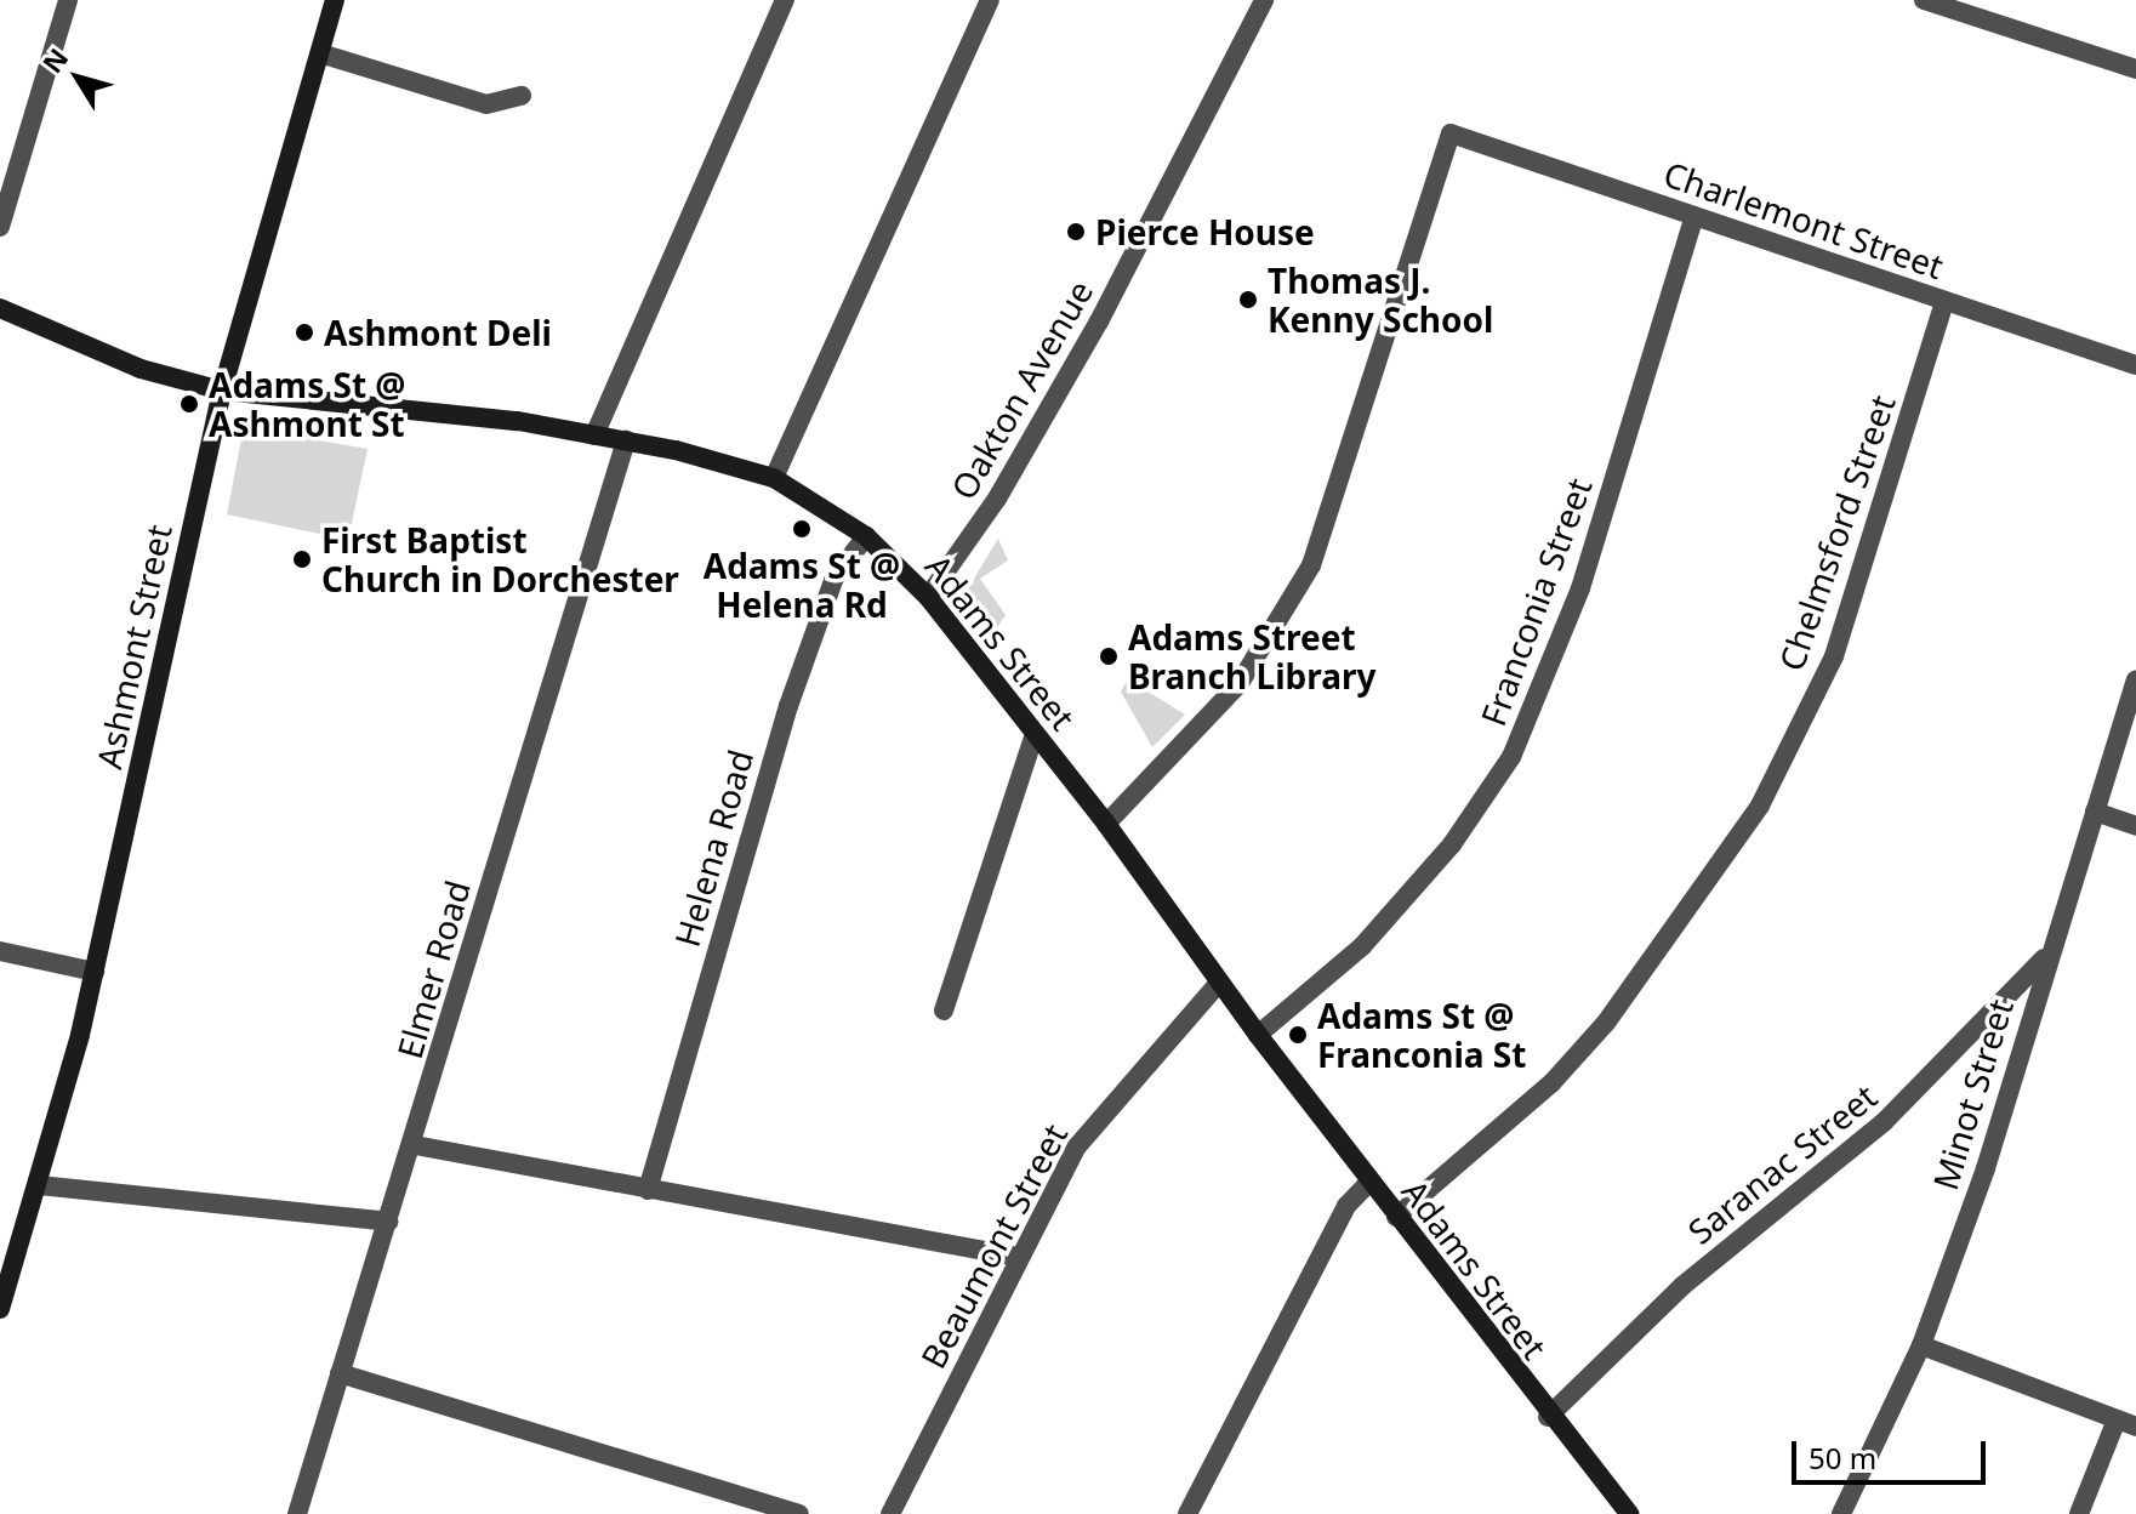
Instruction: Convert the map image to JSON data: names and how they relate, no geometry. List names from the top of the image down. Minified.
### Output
{"streets":{"main road":["Adams Street","Ashmont Street"],"street":["Charlemont Street","Oakton Avenue","Chelmsford Street","Franconia Street","Helena Road","Elmer Road","Minot Street","Saranac Street","Beaumont Street"]},"crossings":[["Charlemont Street","Chelmsford Street"],["Charlemont Street","Franconia Street"],["Charlemont Street","Adams Street"],["Oakton Avenue","Adams Street"],["Chelmsford Street","Adams Street"],["Franconia Street","Adams Street"],["Adams Street","Ashmont Street"],["Adams Street","Helena Road"],["Adams Street","Elmer Road"],["Adams Street","Saranac Street"],["Adams Street","Beaumont Street"],["Minot Street","Saranac Street"]],"places":["Pierce House","Thomas J. Kenny School","Ashmont Deli","Adams St @ Ashmont St","Adams St @ Helena Rd","First Baptist Church in Dorchester","Adams Street Branch Library","Adams St @ Franconia St"],"scale_bar":"50 m","north":"top left"}
